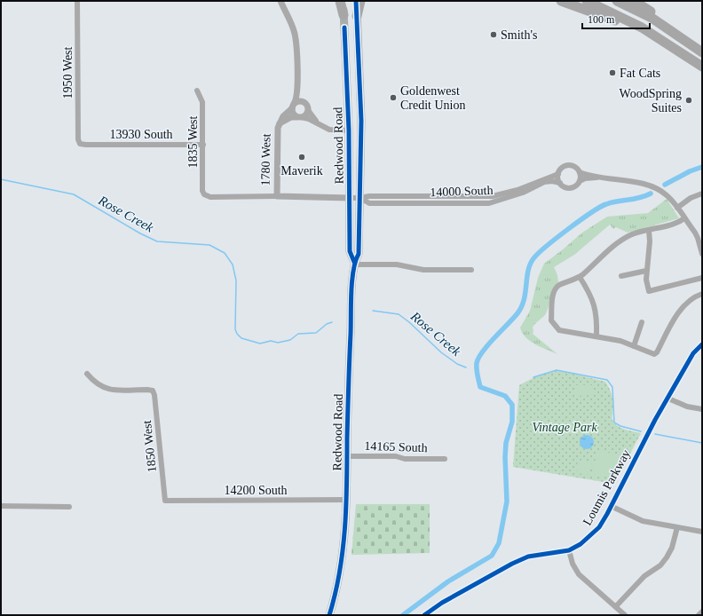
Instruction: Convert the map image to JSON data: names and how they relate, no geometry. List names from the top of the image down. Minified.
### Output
{"streets":{"main road":["Redwood Road"],"street":["1950 West","13930 South","1835 West","1780 West","14000 South","1850 West","14165 South","Loumis Parkway","14200 South"]},"crossings":[["1950 West","13930 South"],["13930 South","1835 West"],["1835 West","14000 South"],["Redwood Road","14000 South"],["Redwood Road","14165 South"],["Redwood Road","14200 South"],["1780 West","14000 South"],["1850 West","14200 South"]],"water":["Rose Creek"],"parks":["Vintage Park"],"places":["Smith's","Fat Cats","Goldenwest Credit Union","WoodSpring Suites","Maverik"],"scale_bar":"100 m"}
